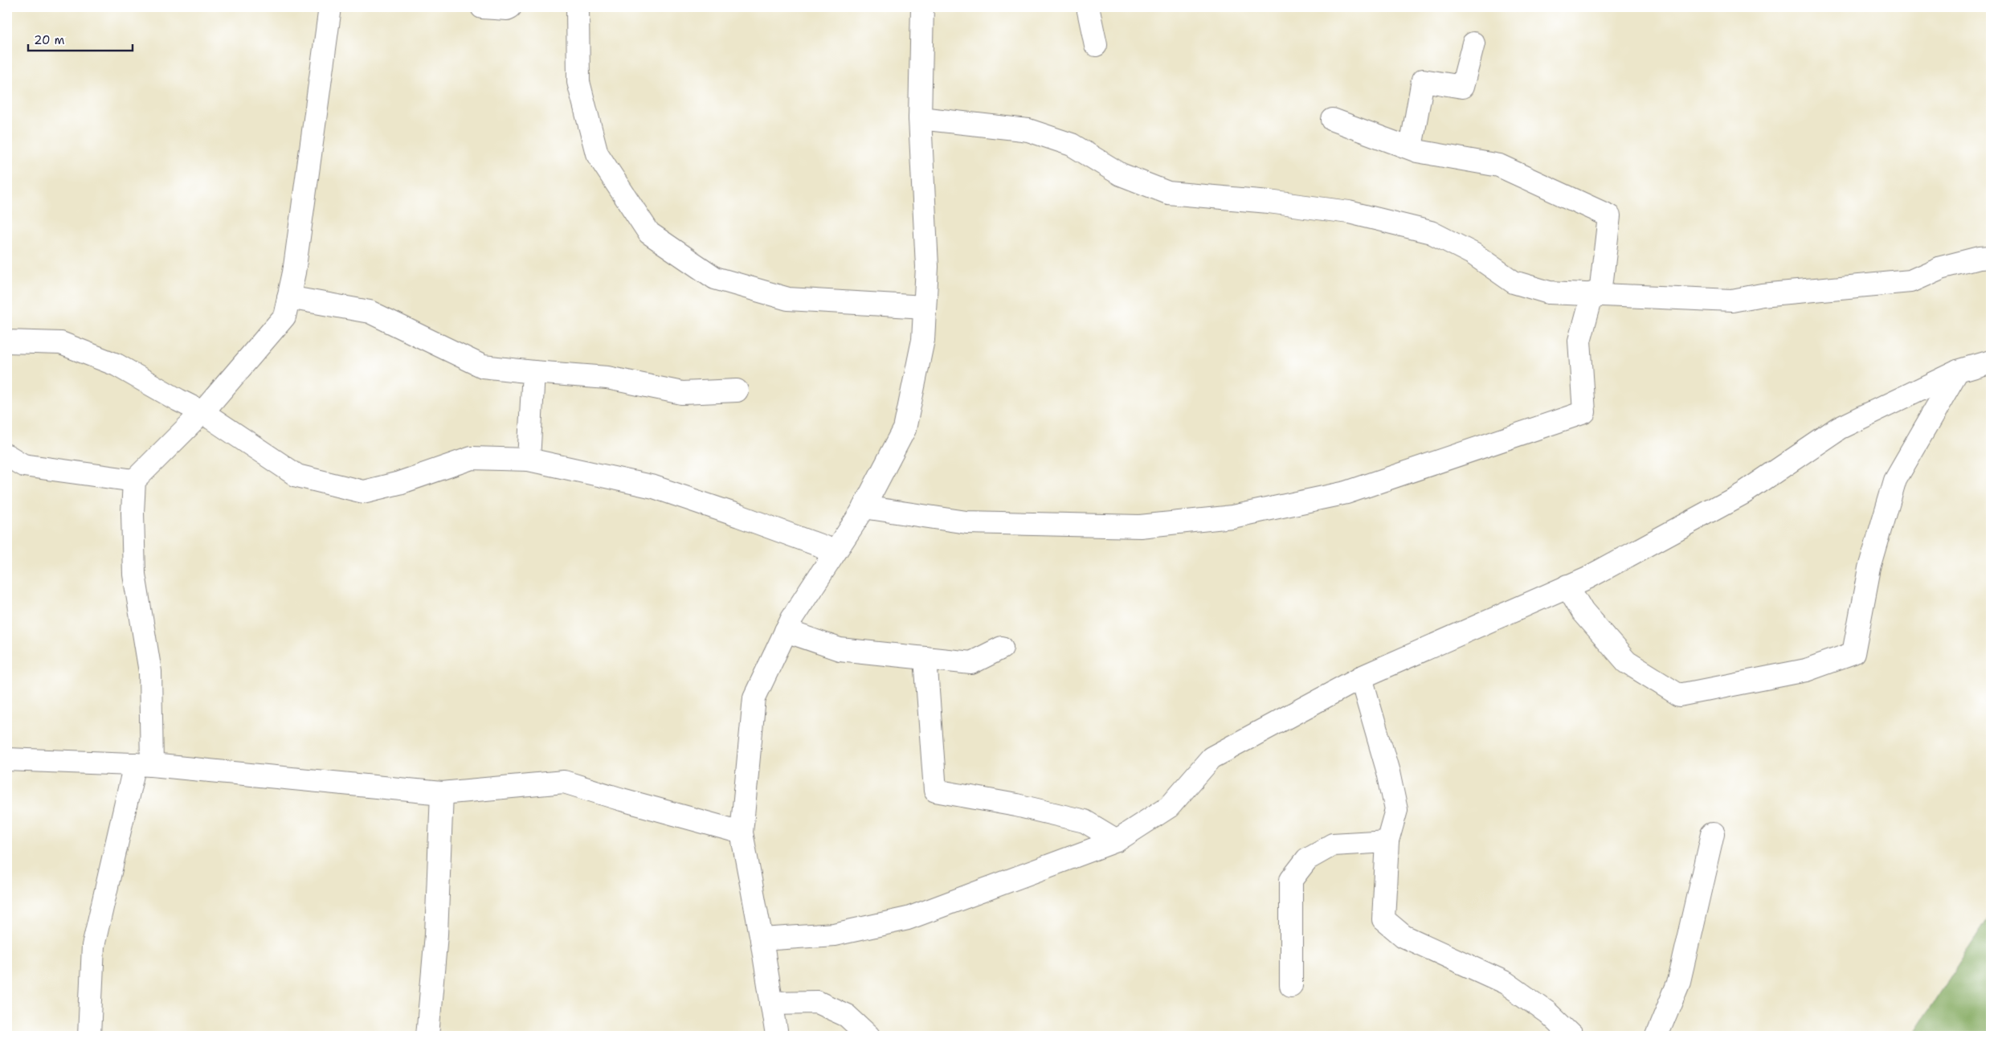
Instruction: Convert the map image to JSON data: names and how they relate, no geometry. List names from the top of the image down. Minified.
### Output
{"scale_bar":"20 m"}
